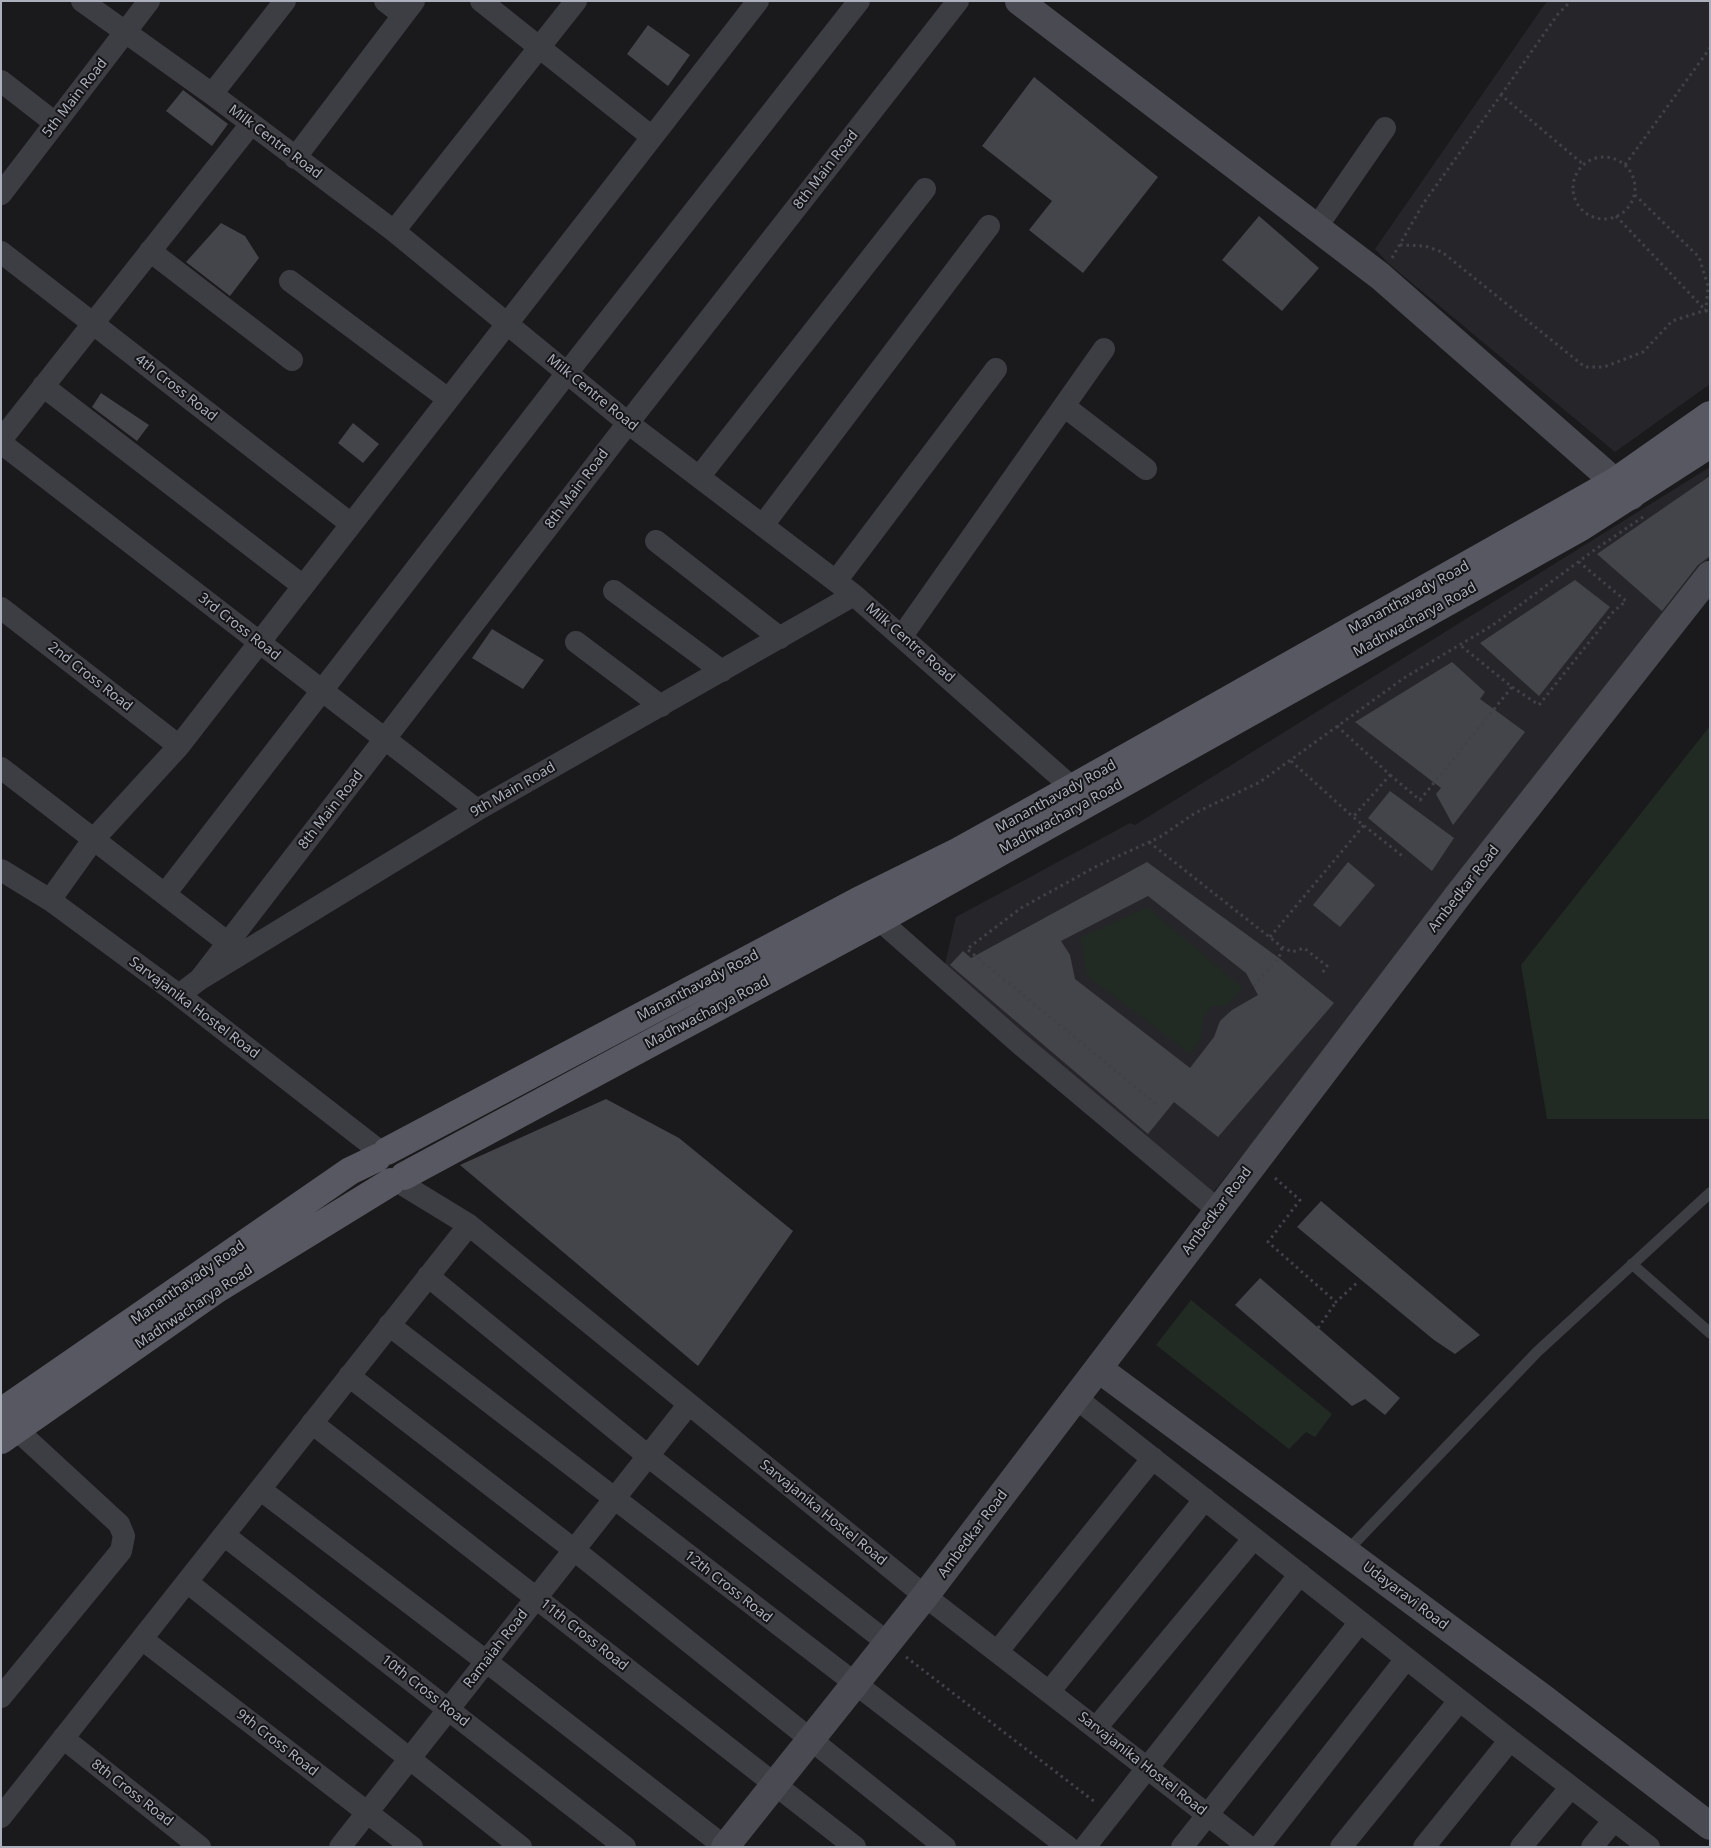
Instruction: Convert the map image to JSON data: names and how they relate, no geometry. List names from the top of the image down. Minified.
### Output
{"streets":{"main road":["Mananthavady Road","Madhwacharya Road"],"street":["5th Main Road","Milk Centre Road","8th Main Road","4th Cross Road","3rd Cross Road","2nd Cross Road","9th Main Road","Ambedkar Road","Sarvajanika Hostel Road","12th Cross Road","Udayaravi Road","11th Cross Road","Ramaiah Road","10th Cross Road","9th Cross Road","8th Cross Road"]},"crossings":[["5th Main Road","Milk Centre Road"],["Milk Centre Road","8th Main Road"],["Milk Centre Road","Mananthavady Road"],["Milk Centre Road","Madhwacharya Road"],["Milk Centre Road","9th Main Road"],["8th Main Road","3rd Cross Road"],["8th Main Road","9th Main Road"],["Mananthavady Road","Madhwacharya Road"],["Mananthavady Road","Sarvajanika Hostel Road"],["Madhwacharya Road","Sarvajanika Hostel Road"],["3rd Cross Road","9th Main Road"],["9th Main Road","Sarvajanika Hostel Road"],["Ambedkar Road","Sarvajanika Hostel Road"],["Ambedkar Road","12th Cross Road"],["Ambedkar Road","Udayaravi Road"],["Ambedkar Road","11th Cross Road"],["Sarvajanika Hostel Road","Ramaiah Road"],["12th Cross Road","Ramaiah Road"],["11th Cross Road","Ramaiah Road"],["Ramaiah Road","10th Cross Road"],["Ramaiah Road","9th Cross Road"]]}
